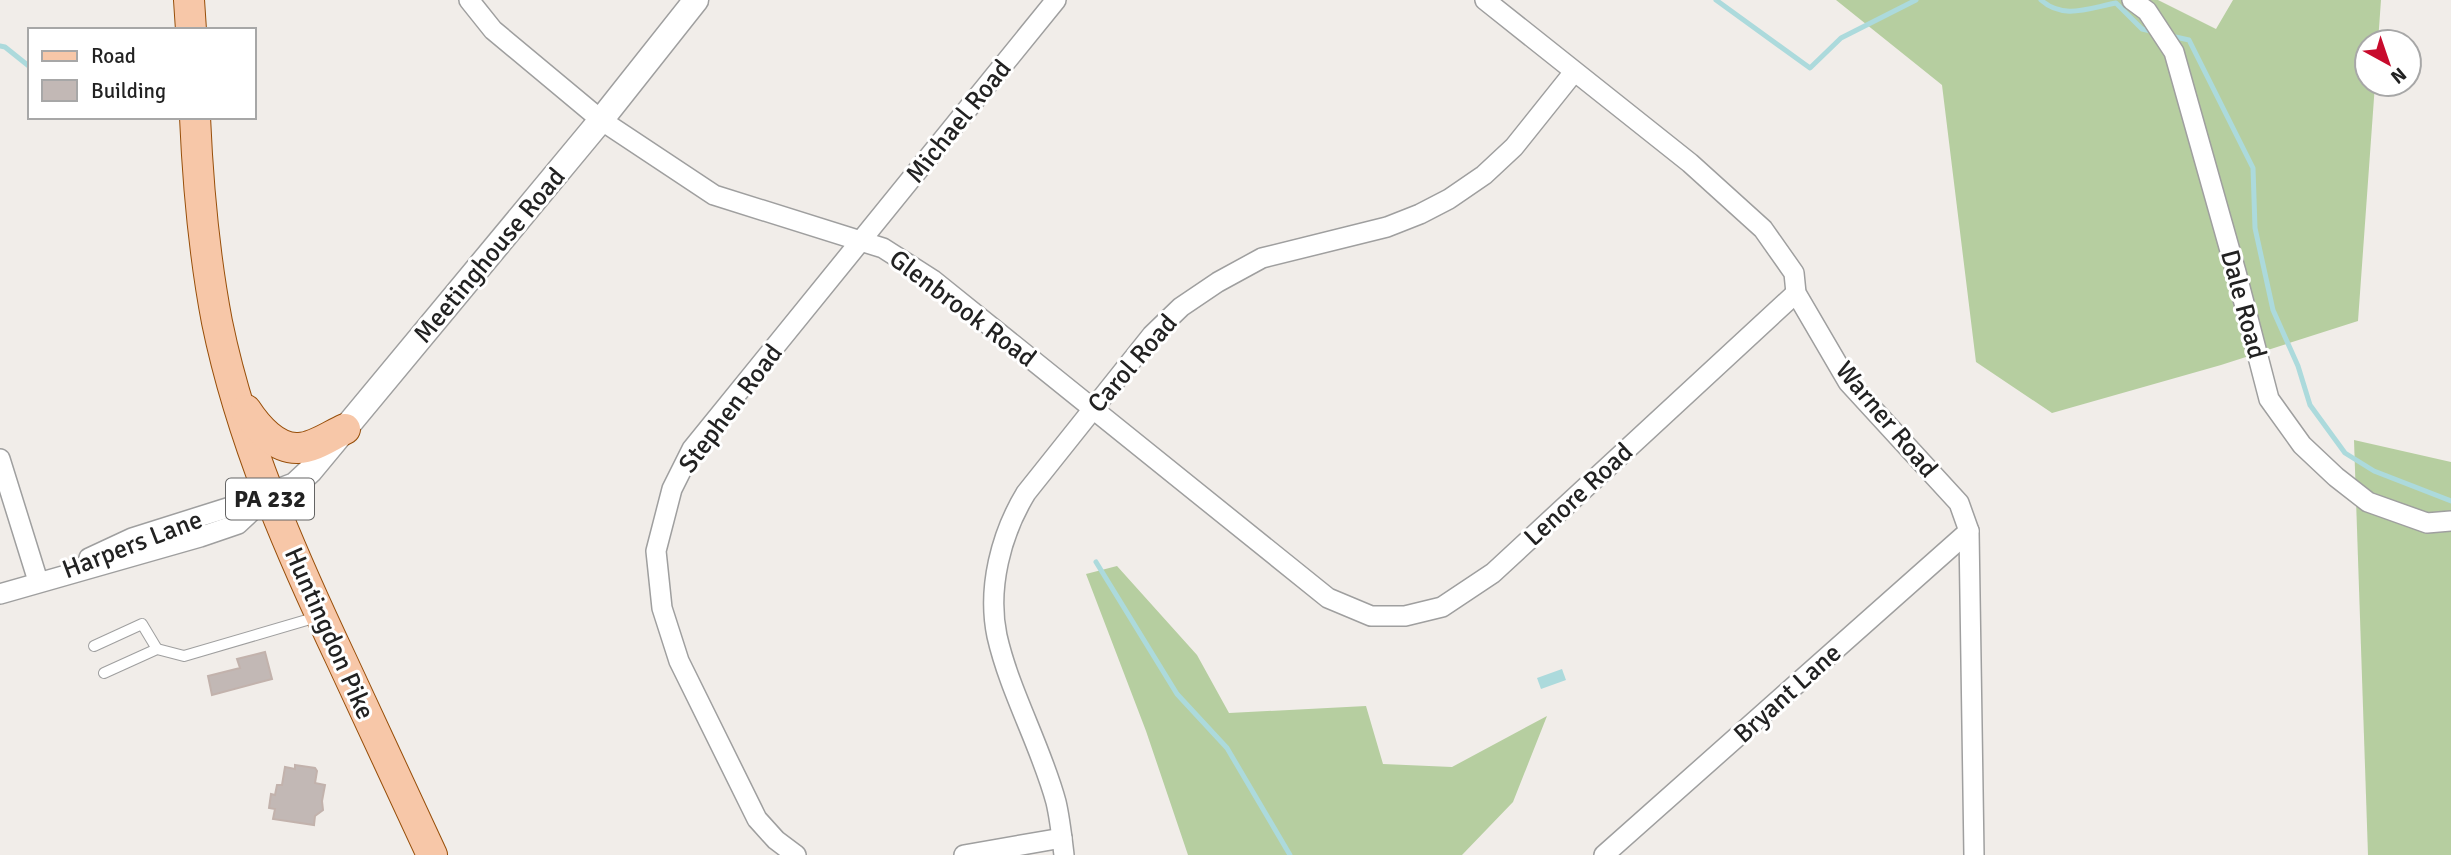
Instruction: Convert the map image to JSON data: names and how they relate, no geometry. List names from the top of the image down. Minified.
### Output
{"streets":{"main road":["PA 232","Huntingdon Pike"],"street":["Michael Road","Meetinghouse Road","Dale Road","Glenbrook Road","Carol Road","Stephen Road","Warner Road","Lenore Road","Harpers Lane","Bryant Lane"]},"crossings":[["Michael Road","Glenbrook Road"],["Michael Road","Stephen Road"],["Meetinghouse Road","Glenbrook Road"],["Meetinghouse Road","Harpers Lane"],["Meetinghouse Road","Huntingdon Pike"],["Glenbrook Road","Carol Road"],["Glenbrook Road","Stephen Road"],["Glenbrook Road","Lenore Road"],["Carol Road","Warner Road"],["Warner Road","Lenore Road"],["Warner Road","Bryant Lane"],["Harpers Lane","Huntingdon Pike"]],"legend":["Road","Building"],"north":"bottom right"}
